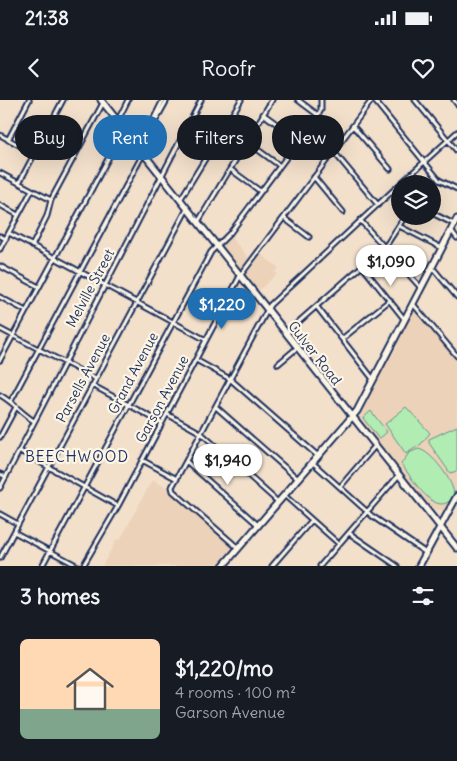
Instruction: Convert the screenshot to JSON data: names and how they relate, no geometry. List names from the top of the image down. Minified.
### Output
{"streets":{"main road":["Culver Road"],"street":["Melville Street","Grand Avenue","Parsells Avenue","Garson Avenue"]},"crossings":[["Melville Street","Culver Road"],["Culver Road","Grand Avenue"],["Culver Road","Parsells Avenue"],["Culver Road","Garson Avenue"]],"districts":["BEECHWOOD"],"page":{"status":"21:38","header":"Roofr","chip":["Buy","Rent","Filters","New"],"price":["$1,090","$1,220","$1,940"],"heading":"3 homes","list":[{"name":"$1,220/mo","note":"4 rooms · 100 m² · Garson Avenue"}]}}
